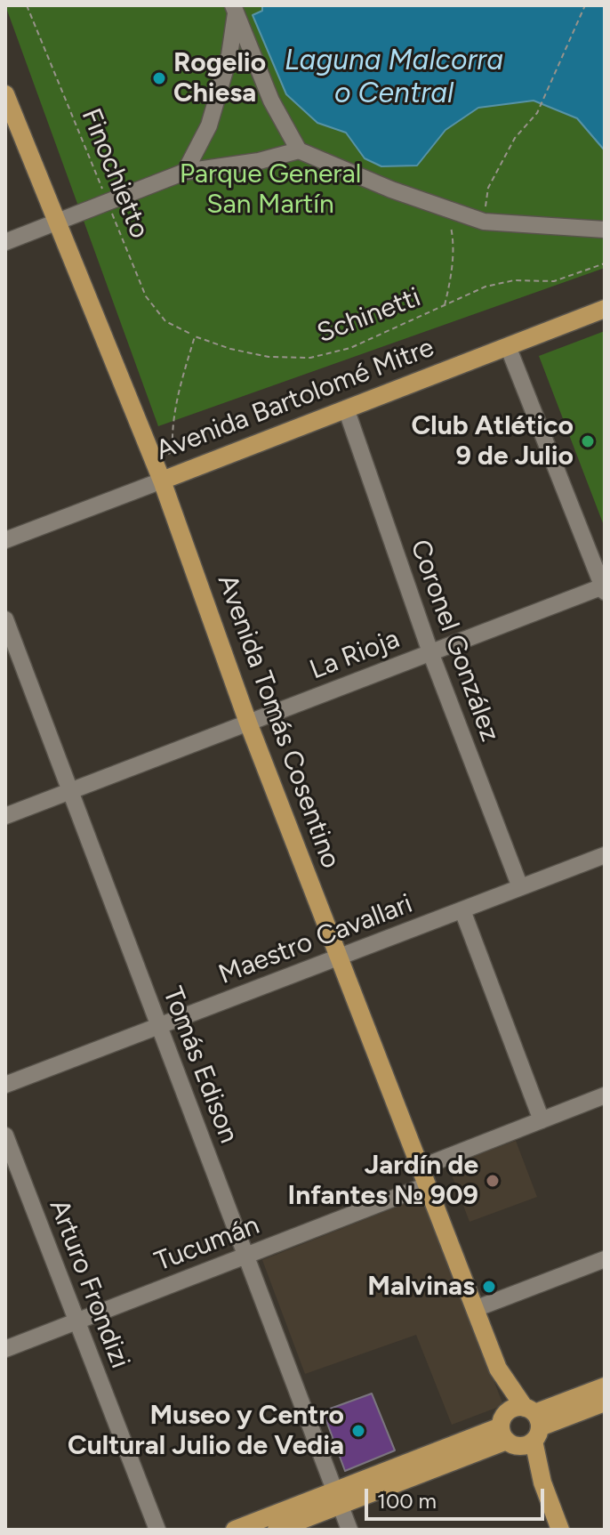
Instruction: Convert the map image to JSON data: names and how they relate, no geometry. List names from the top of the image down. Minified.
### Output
{"streets":{"main road":["Avenida Bartolomé Mitre","Avenida Tomás Cosentino"],"street":["Coronel González","La Rioja","Maestro Cavallari","Tomás Edison","Tucumán","Arturo Frondizi"],"path":["Finochietto","Schinetti"]},"crossings":[["Finochietto","Schinetti"],["Avenida Bartolomé Mitre","Coronel González"],["Avenida Bartolomé Mitre","Avenida Tomás Cosentino"],["Coronel González","La Rioja"],["Coronel González","Maestro Cavallari"],["La Rioja","Avenida Tomás Cosentino"],["La Rioja","Tomás Edison"],["Avenida Tomás Cosentino","Maestro Cavallari"],["Avenida Tomás Cosentino","Tucumán"],["Maestro Cavallari","Tomás Edison"],["Tomás Edison","Tucumán"],["Tucumán","Arturo Frondizi"]],"water":["Laguna Malcorra o Central"],"parks":["Parque General San Martín"],"places":["Rogelio Chiesa","Club Atlético 9 de Julio","Jardín de Infantes № 909","Malvinas","Museo y Centro Cultural Julio de Vedia"],"scale_bar":"100 m"}
